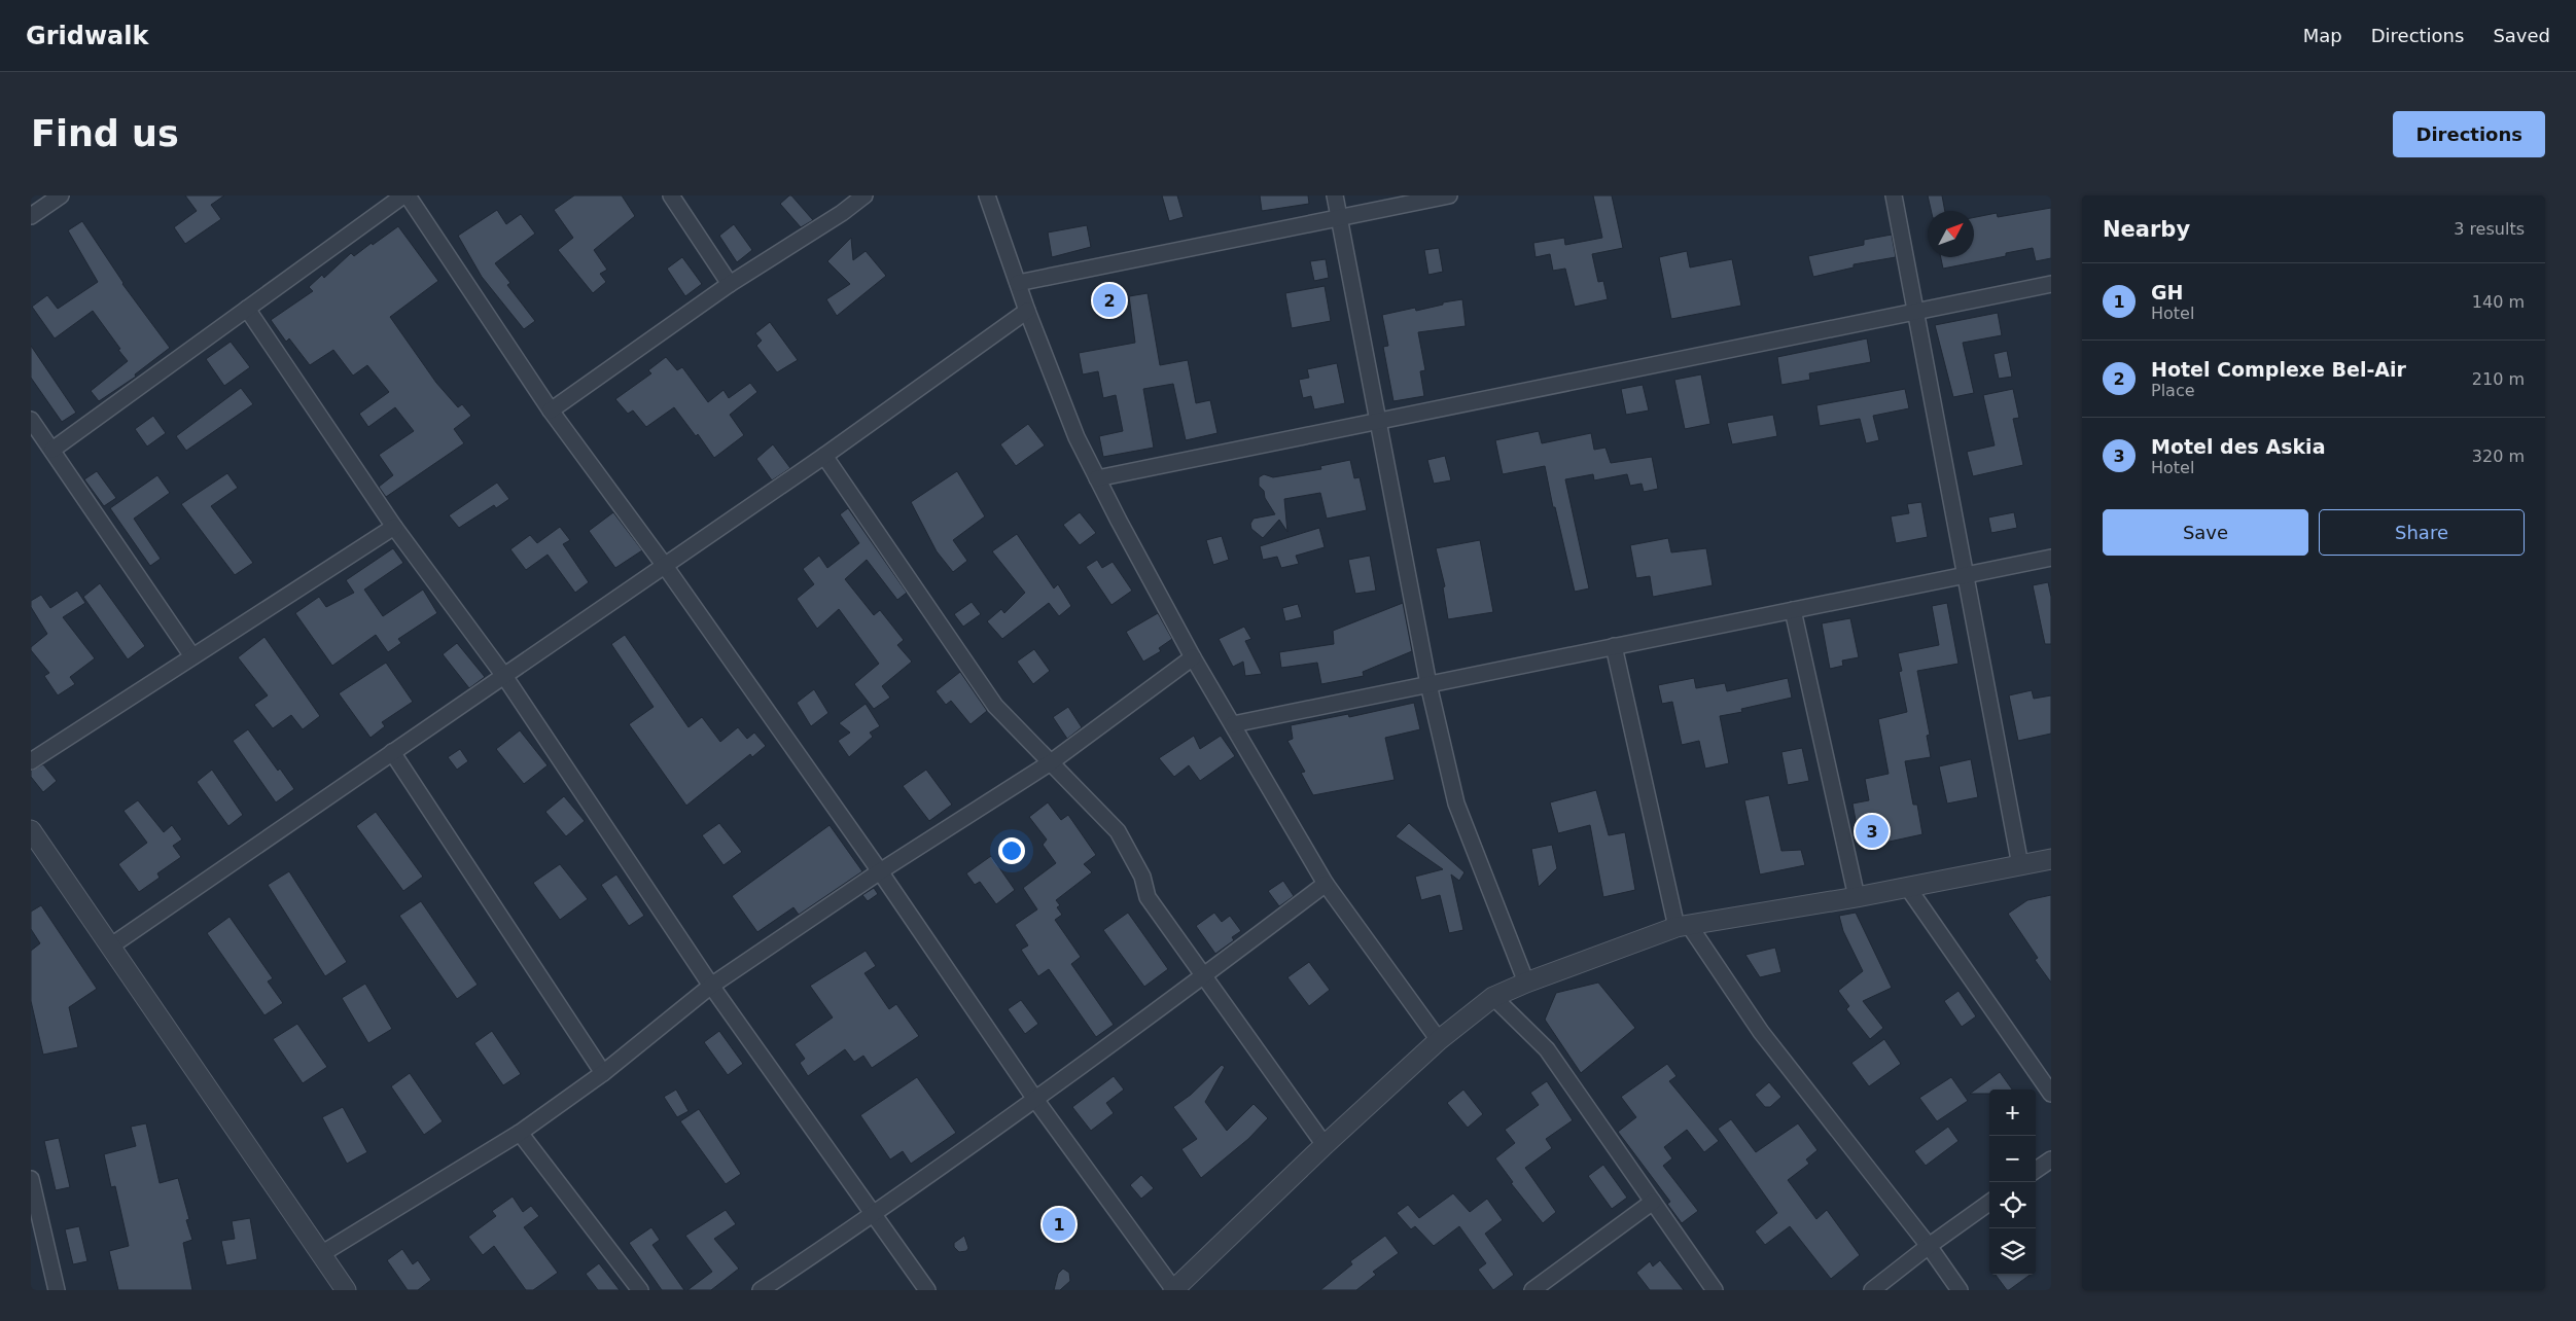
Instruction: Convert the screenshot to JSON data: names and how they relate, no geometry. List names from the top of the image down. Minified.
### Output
{"north":"top right","page":{"header":"Gridwalk","nav":["Map","Directions","Saved"],"buttons":["Directions",["Save","Share"]],"title":"Find us","heading":["Nearby","3 results"],"list":[{"mark":"1","name":"GH","note":"Hotel","value":"140 m"},{"mark":"2","name":"Hotel Complexe Bel-Air","note":"Place","value":"210 m"},{"mark":"3","name":"Motel des Askia","note":"Hotel","value":"320 m"}],"pins":["2","3","1"],"map_buttons":["+","−"]}}
